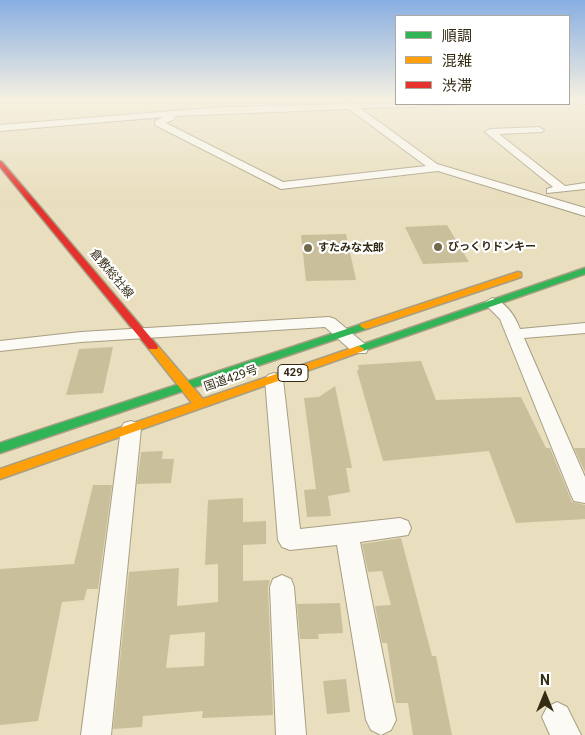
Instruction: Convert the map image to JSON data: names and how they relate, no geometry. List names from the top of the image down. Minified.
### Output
{"streets":{"main road":["倉敷総社線","429","国道429号"]},"crossings":[["倉敷総社線","国道429号"]],"places":["びっくりドンキー","すたみな太郎"],"legend":["順調","混雑","渋滞"],"north":"top"}
